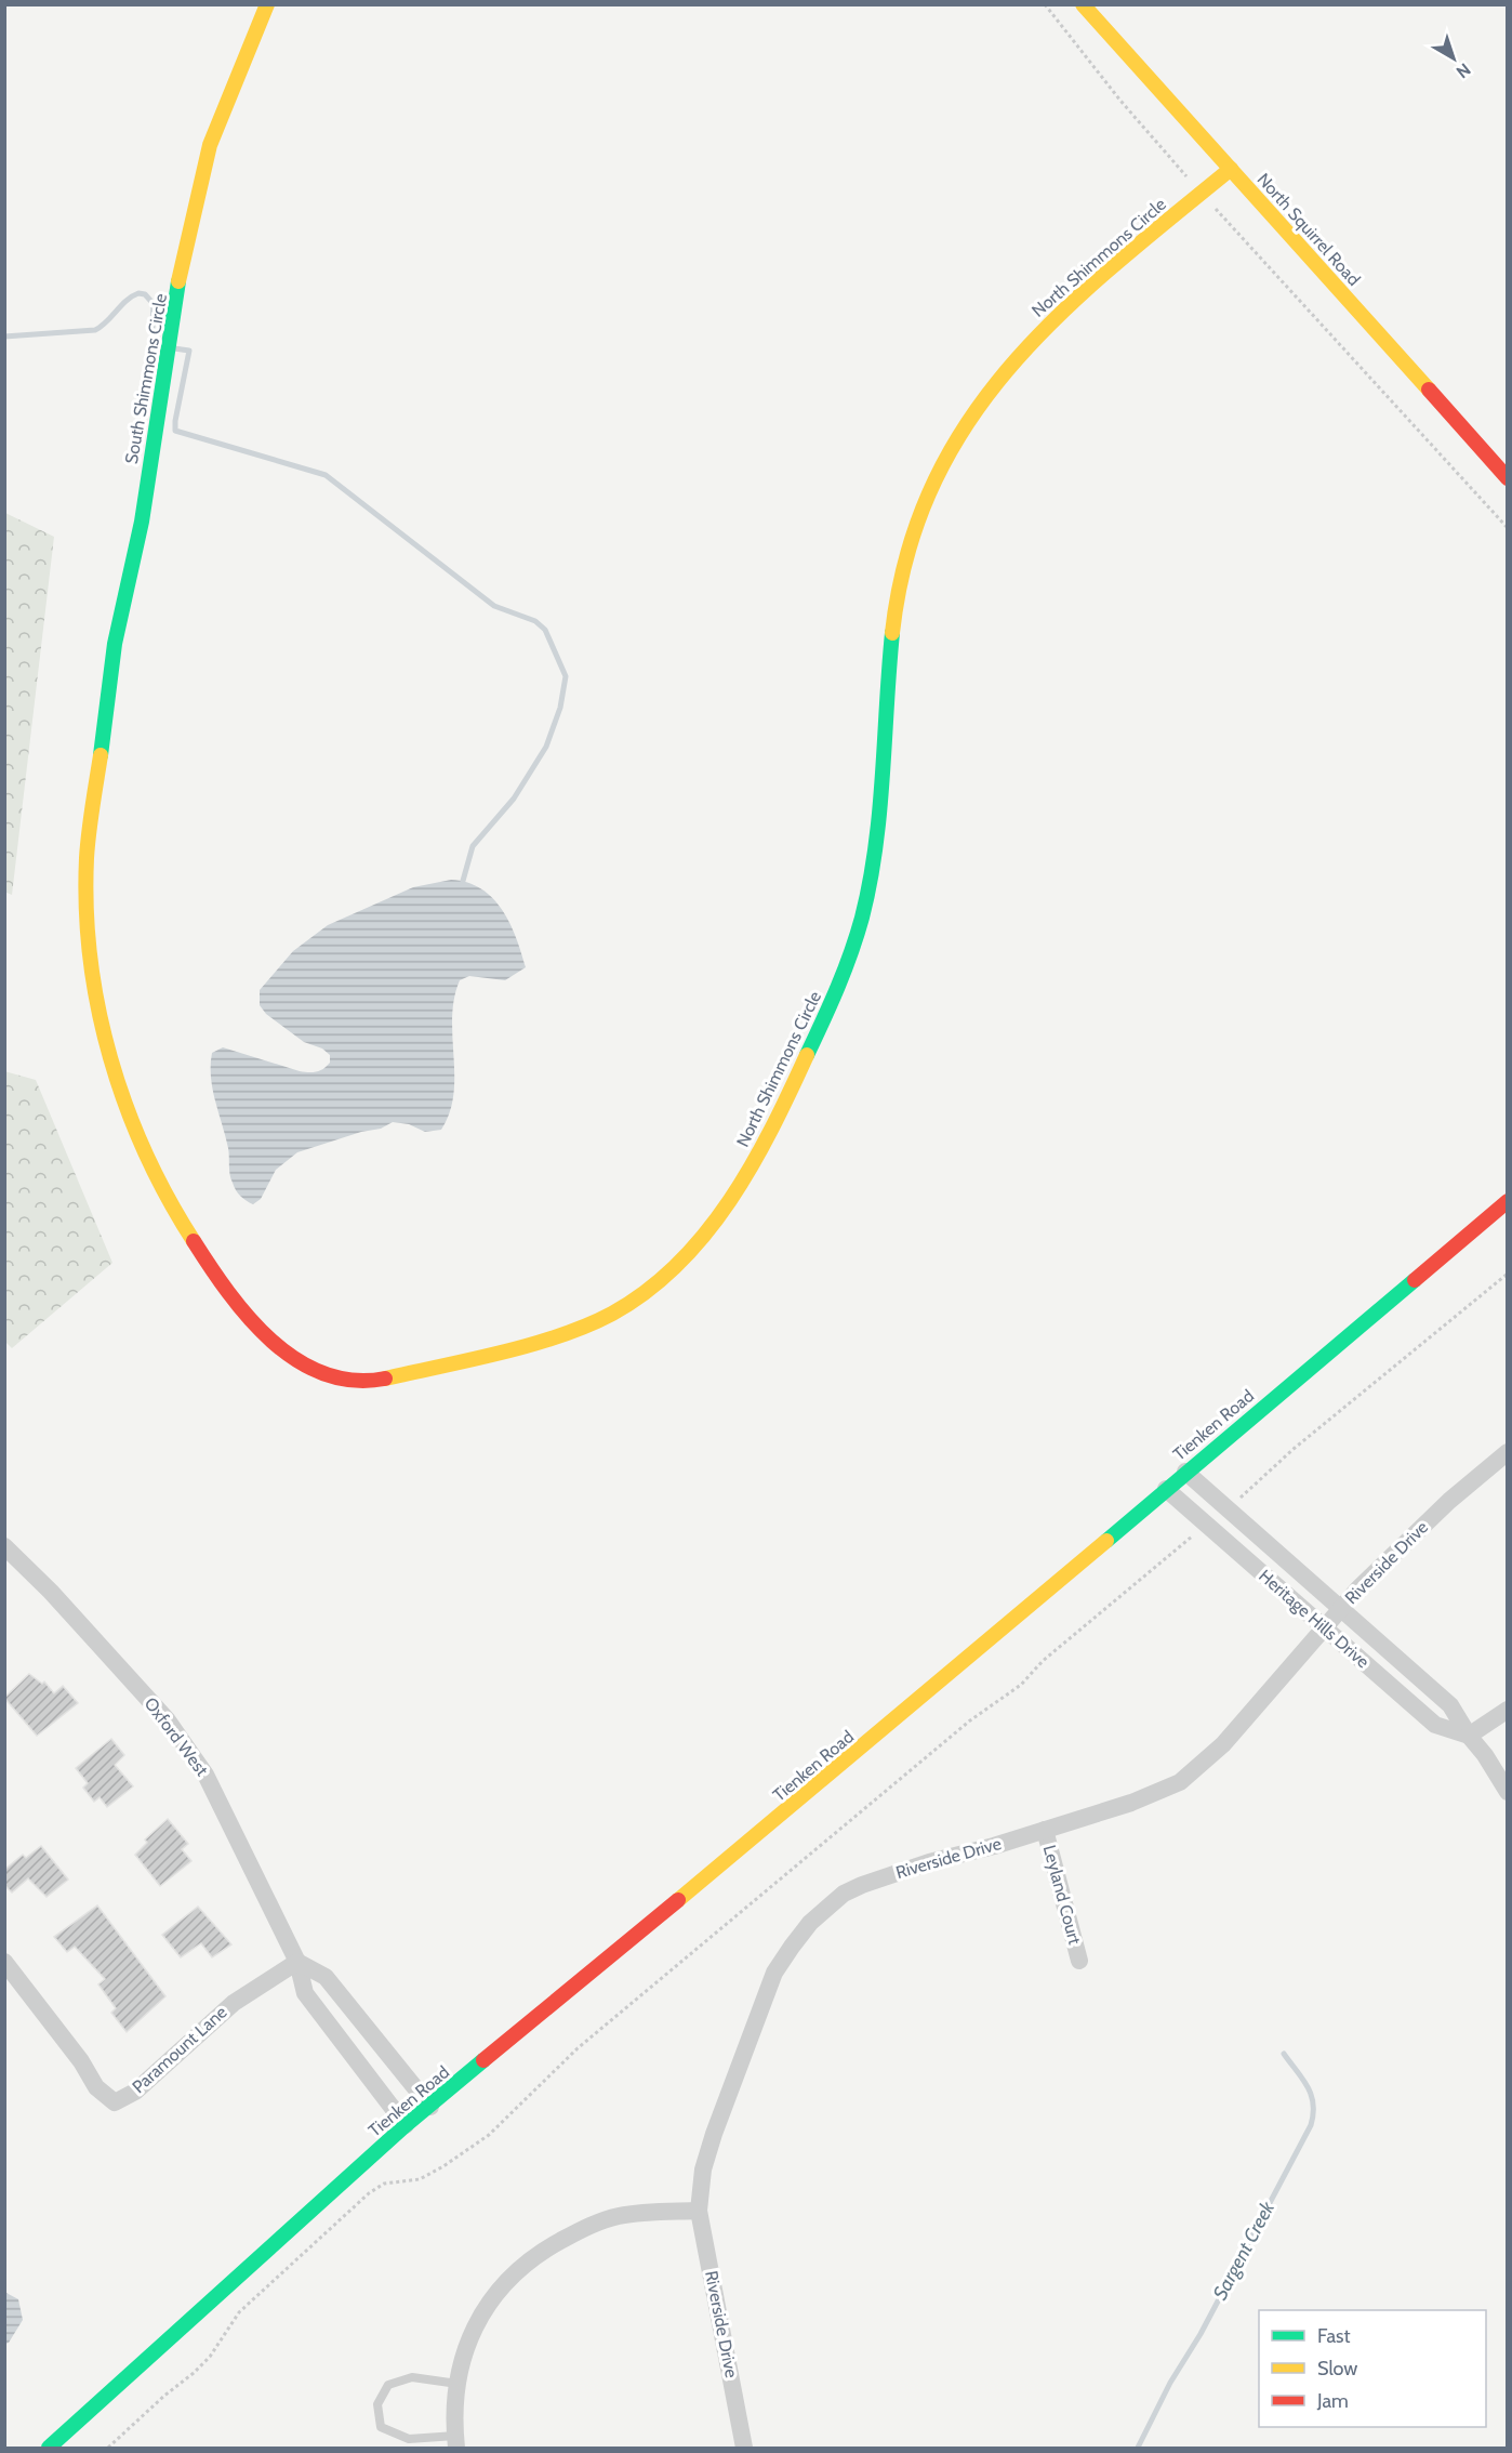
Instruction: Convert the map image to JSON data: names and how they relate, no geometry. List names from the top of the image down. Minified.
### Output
{"streets":{"street":["North Squirrel Road","North Shimmons Circle","South Shimmons Circle","Tienken Road","Riverside Drive","Heritage Hills Drive","Oxford West","Leyland Court","Paramount Lane"]},"crossings":[["North Squirrel Road","North Shimmons Circle"],["North Shimmons Circle","South Shimmons Circle"],["Tienken Road","Heritage Hills Drive"],["Tienken Road","Oxford West"],["Riverside Drive","Heritage Hills Drive"],["Riverside Drive","Leyland Court"],["Oxford West","Paramount Lane"]],"water":["Sargent Creek"],"legend":["Fast","Slow","Jam"],"north":"bottom right"}
